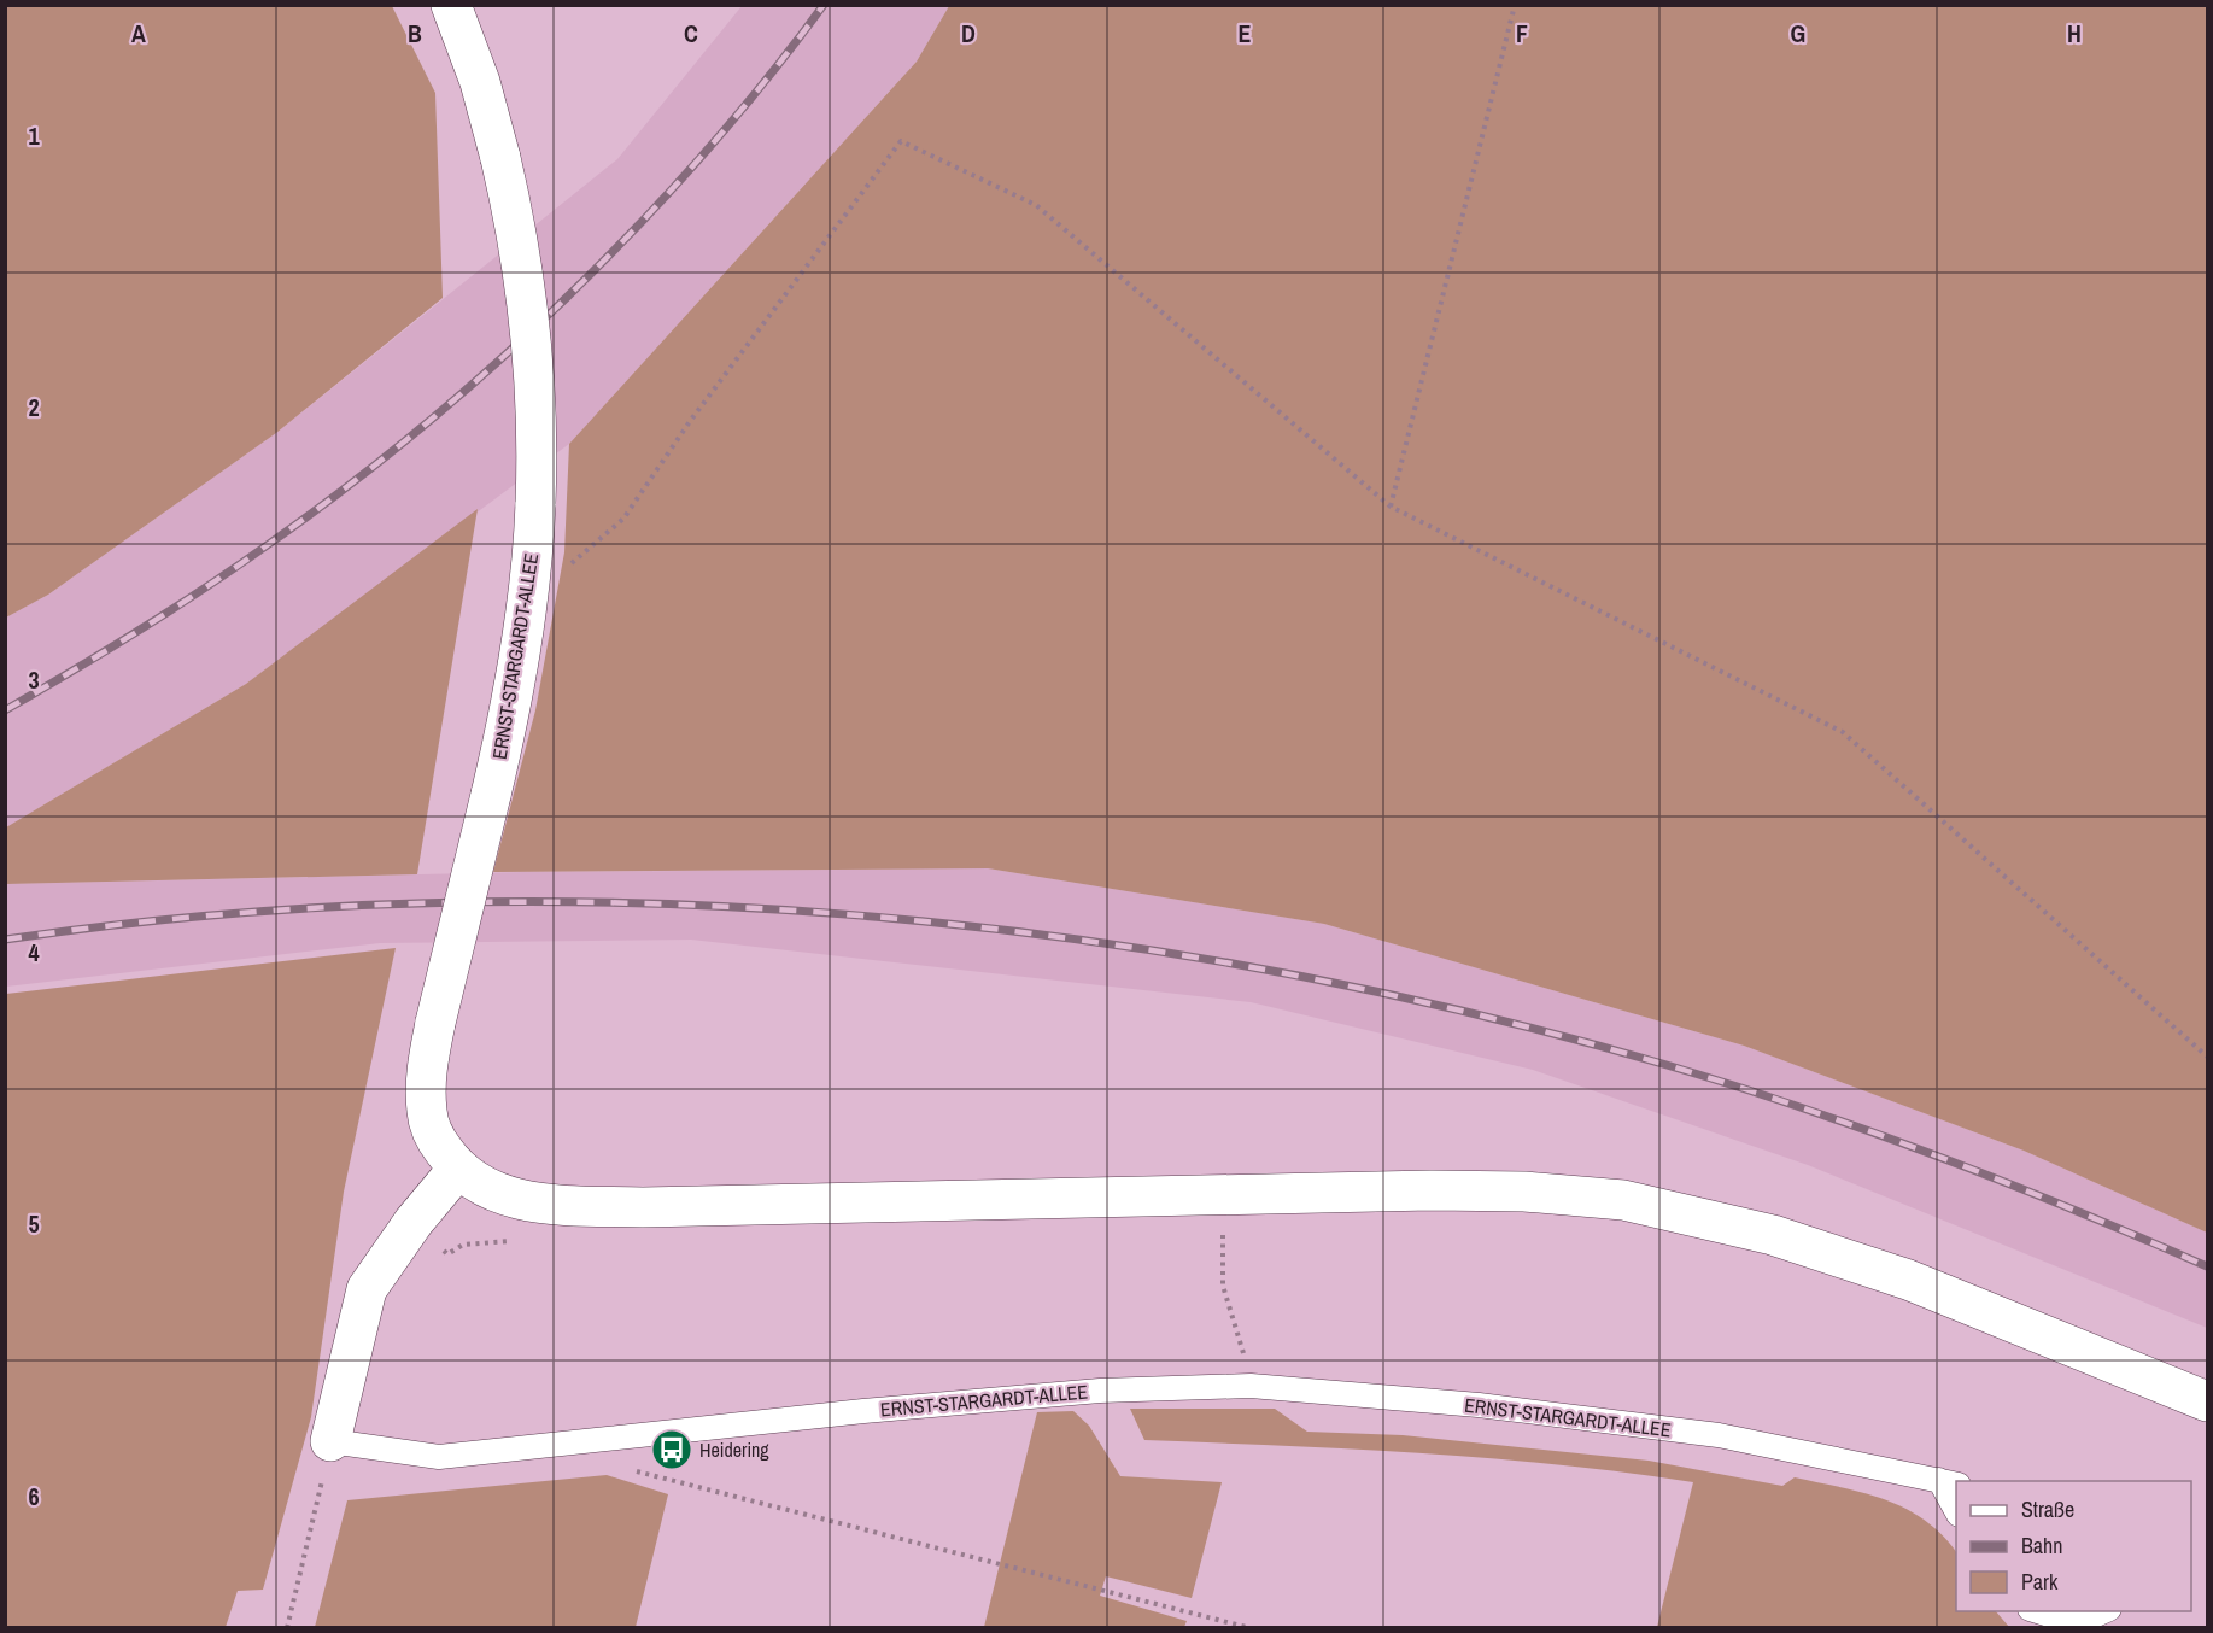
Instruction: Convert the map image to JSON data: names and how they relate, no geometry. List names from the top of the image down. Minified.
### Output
{"streets":{"street":["ERNST-STARGARDT-ALLEE"]},"places":{"bus stop":["Heidering"]},"legend":["Straße","Bahn","Park"],"grid":{"columns":["A","B","C","D","E","F","G","H"],"rows":["1","2","3","4","5","6"]}}
